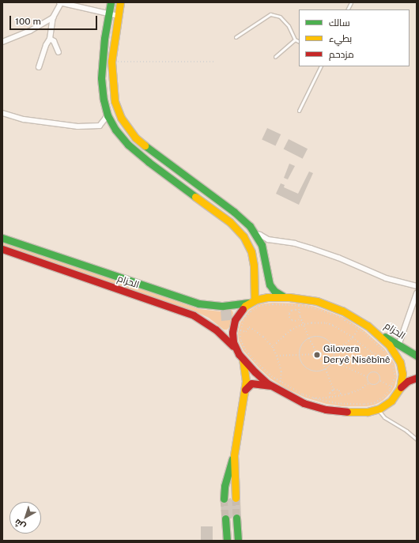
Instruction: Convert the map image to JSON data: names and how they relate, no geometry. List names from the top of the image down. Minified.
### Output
{"streets":{"main road":["الحزام"]},"places":["Gilovera Deryê Nisêbînê"],"legend":["سالك","بطيء","مزدحم"],"scale_bar":"100 m","north":"bottom left"}
